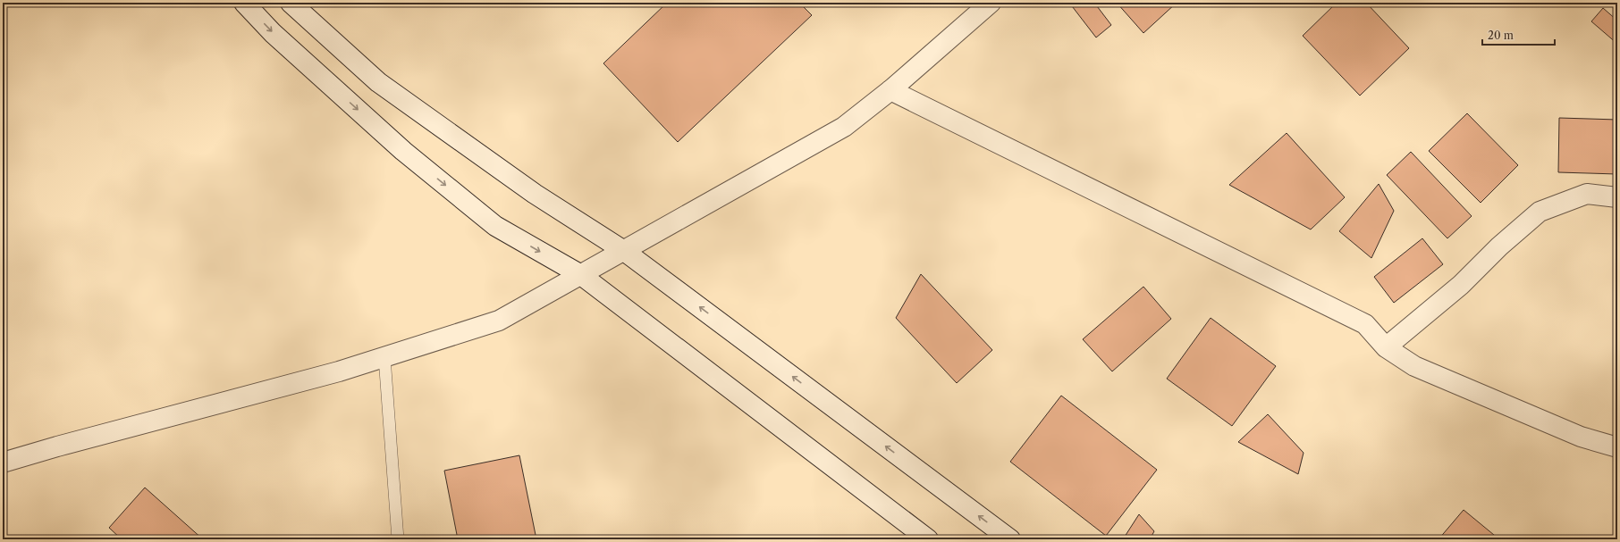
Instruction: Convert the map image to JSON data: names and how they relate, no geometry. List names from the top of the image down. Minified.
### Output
{"scale_bar":"20 m"}
